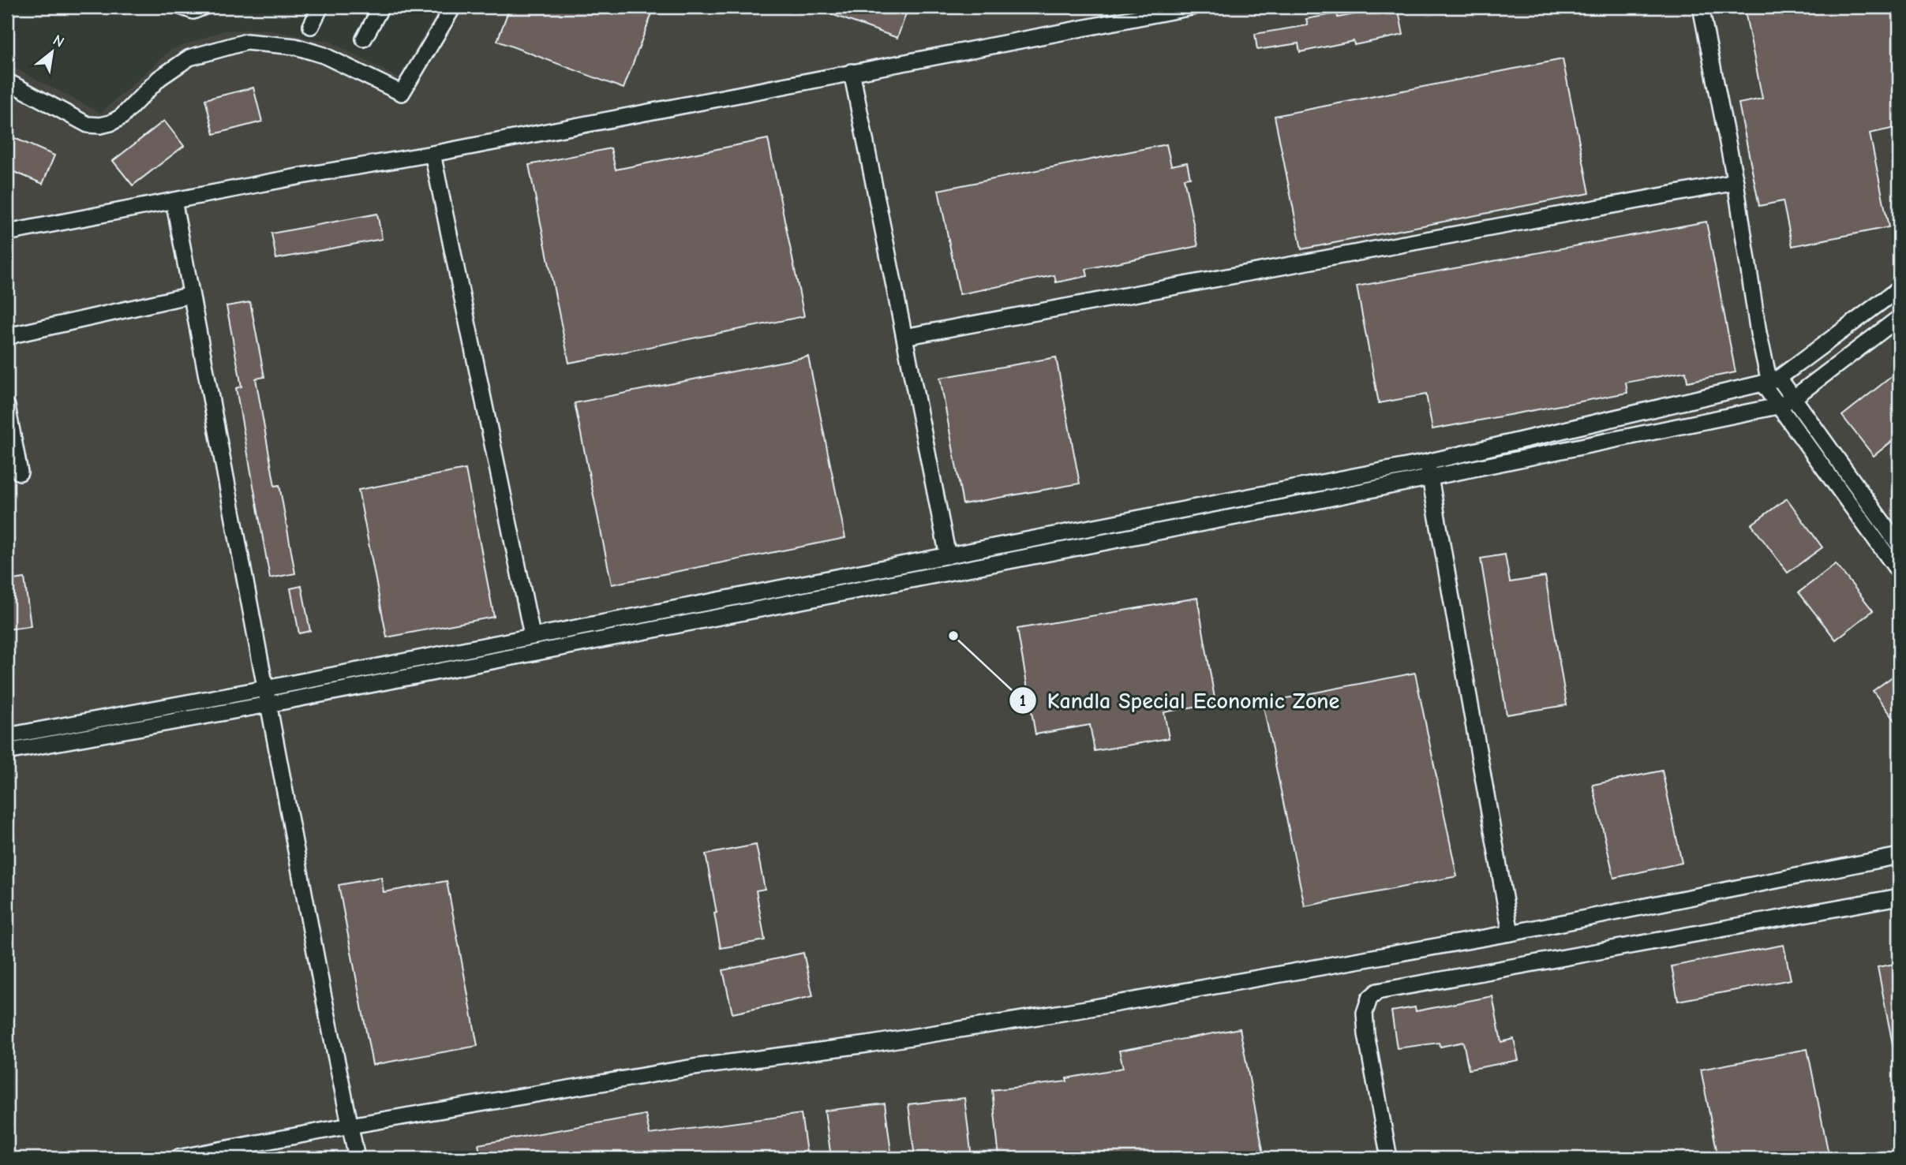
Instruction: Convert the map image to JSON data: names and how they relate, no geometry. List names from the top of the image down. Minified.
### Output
{"places":["Kandla Special Economic Zone"],"north":"top right"}
